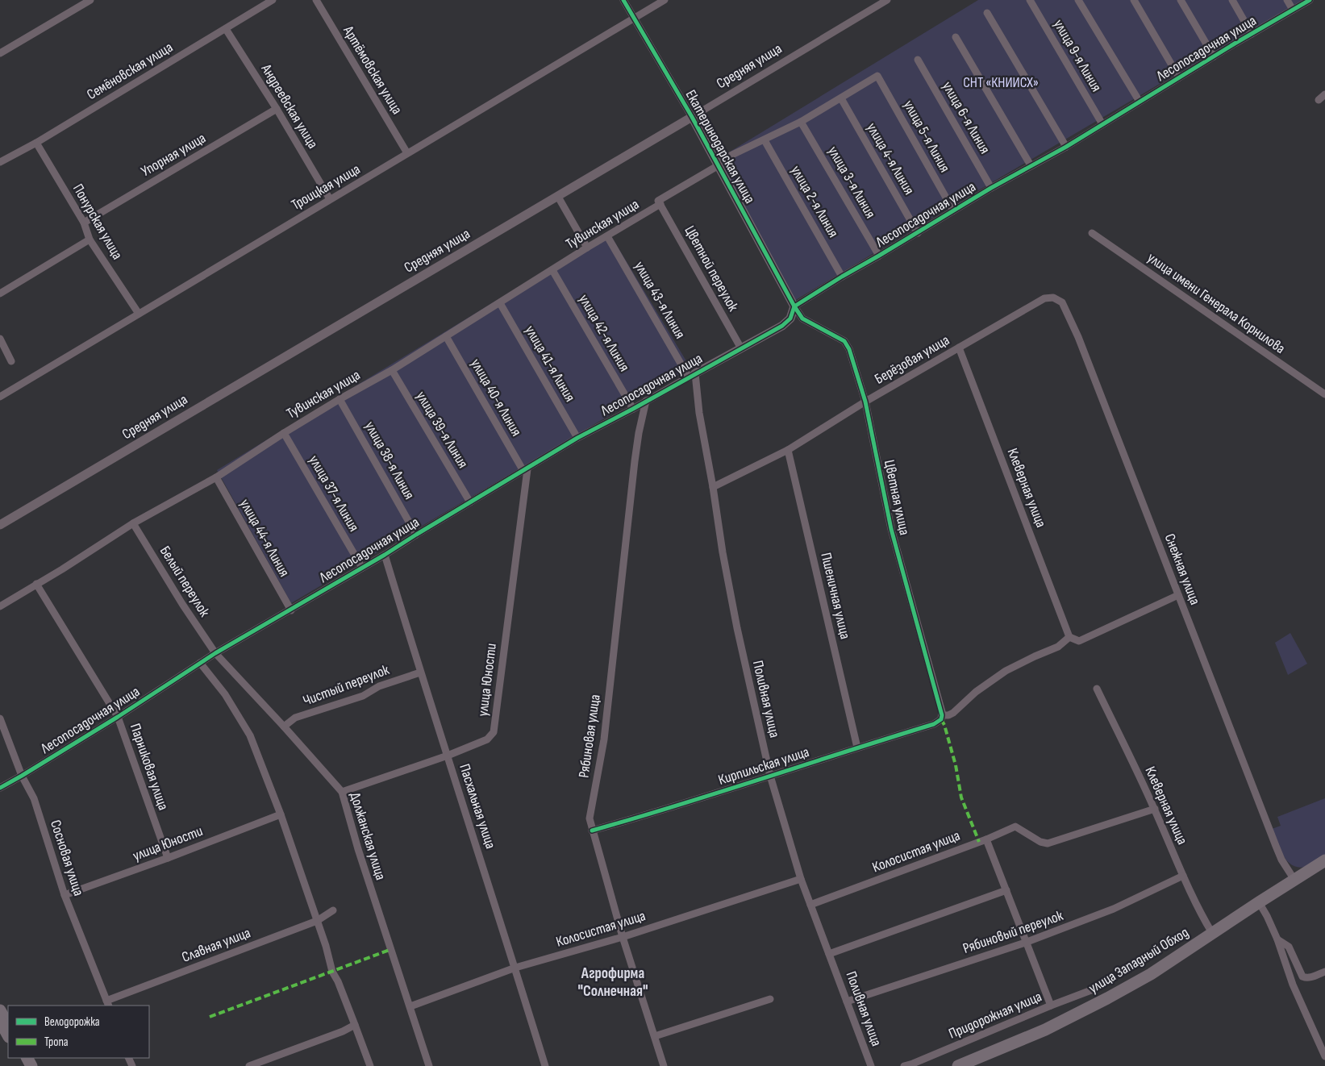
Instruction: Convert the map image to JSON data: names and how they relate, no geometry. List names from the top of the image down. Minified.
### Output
{"streets":{"highway":["улица Западный Обход"],"street":["Лесопосадочная улица","улица 9-я Линия","Средняя улица","Артёмовская улица","Семёновская улица","Андреевская улица","улица 6-я Линия","улица 5-я Линия","Екатеринодарская улица","Упорная улица","улица 4-я Линия","улица 3-я Линия","Троицкая улица","улица 2-я Линия","Понурская улица","Тувинская улица","Цветной переулок","улица 43-я Линия","улица имени Генерала Корнилова","улица 42-я Линия","Берёзовая улица","улица 41-я Линия","улица 40-я Линия","улица 39-я Линия","улица 38-я Линия","Клеверная улица","улица 37-я Линия","Цветная улица","улица 44-я Линия","Снежная улица","Белый переулок","Пшеничная улица","улица Юности","Чистый переулок","Поливная улица","Рябиновая улица","Кирпильская улица","Парниковая улица","Пасхальная улица","Должанская улица","Колосистая улица","Сосновая улица","Рябиновый переулок","Славная улица","Придорожная улица"]},"crossings":[["Лесопосадочная улица","улица 9-я Линия"],["Лесопосадочная улица","улица 6-я Линия"],["Лесопосадочная улица","улица 5-я Линия"],["Лесопосадочная улица","Екатеринодарская улица"],["Лесопосадочная улица","улица 4-я Линия"],["Лесопосадочная улица","улица 3-я Линия"],["Лесопосадочная улица","улица 2-я Линия"],["Лесопосадочная улица","Цветной переулок"],["Лесопосадочная улица","улица 43-я Линия"],["Лесопосадочная улица","улица 42-я Линия"],["Лесопосадочная улица","улица 41-я Линия"],["Лесопосадочная улица","улица 40-я Линия"],["Лесопосадочная улица","улица 39-я Линия"],["Лесопосадочная улица","улица 38-я Линия"],["Лесопосадочная улица","улица 37-я Линия"],["Лесопосадочная улица","Цветная улица"],["Лесопосадочная улица","улица 44-я Линия"],["Лесопосадочная улица","Белый переулок"],["Лесопосадочная улица","улица Юности"],["Лесопосадочная улица","Поливная улица"],["Лесопосадочная улица","Рябиновая улица"],["Лесопосадочная улица","Парниковая улица"],["Лесопосадочная улица","Пасхальная улица"],["Лесопосадочная улица","Должанская улица"],["Лесопосадочная улица","Сосновая улица"],["Средняя улица","Екатеринодарская улица"],["Артёмовская улица","Троицкая улица"],["Семёновская улица","Андреевская улица"],["Семёновская улица","Понурская улица"],["Андреевская улица","Упорная улица"],["Андреевская улица","Троицкая улица"],["улица 5-я Линия","Тувинская улица"],["Екатеринодарская улица","Троицкая улица"],["Екатеринодарская улица","Тувинская улица"],["Екатеринодарская улица","Цветная улица"],["Упорная улица","Понурская улица"],["улица 4-я Линия","Тувинская улица"],["улица 3-я Линия","Тувинская улица"],["Троицкая улица","Понурская улица"],["улица 2-я Линия","Тувинская улица"],["Тувинская улица","Цветной переулок"],["Тувинская улица","улица 43-я Линия"],["Тувинская улица","улица 42-я Линия"],["Тувинская улица","улица 41-я Линия"],["Тувинская улица","улица 40-я Линия"],["Тувинская улица","улица 39-я Линия"],["Тувинская улица","улица 38-я Линия"],["Тувинская улица","улица 37-я Линия"],["Тувинская улица","улица 44-я Линия"],["Тувинская улица","Белый переулок"],["Тувинская улица","Парниковая улица"],["улица 43-я Линия","Поливная улица"],["Берёзовая улица","Клеверная улица"],["Берёзовая улица","Цветная улица"],["Берёзовая улица","Снежная улица"],["Берёзовая улица","Пшеничная улица"],["Берёзовая улица","Поливная улица"],["улица 40-я Линия","улица Юности"],["Клеверная улица","Кирпильская улица"],["Клеверная улица","Колосистая улица"],["Клеверная улица","Рябиновый переулок"],["Клеверная улица","улица Западный Обход"],["Цветная улица","Кирпильская улица"],["Снежная улица","улица Западный Обход"],["Белый переулок","Должанская улица"],["Пшеничная улица","Кирпильская улица"],["улица Юности","Парниковая улица"],["улица Юности","Пасхальная улица"],["улица Юности","Должанская улица"],["улица Юности","Сосновая улица"],["Чистый переулок","Пасхальная улица"],["Чистый переулок","Должанская улица"],["Поливная улица","Кирпильская улица"],["Поливная улица","Колосистая улица"],["Поливная улица","Рябиновый переулок"],["Рябиновая улица","Кирпильская улица"],["Рябиновая улица","Колосистая улица"],["Пасхальная улица","Колосистая улица"],["Должанская улица","Колосистая улица"],["Сосновая улица","Славная улица"]],"districts":["Агрофирма \"Солнечная\""],"parks":["СНТ «КНИИСХ»"],"legend":["Велодорожка","Тропа"]}
